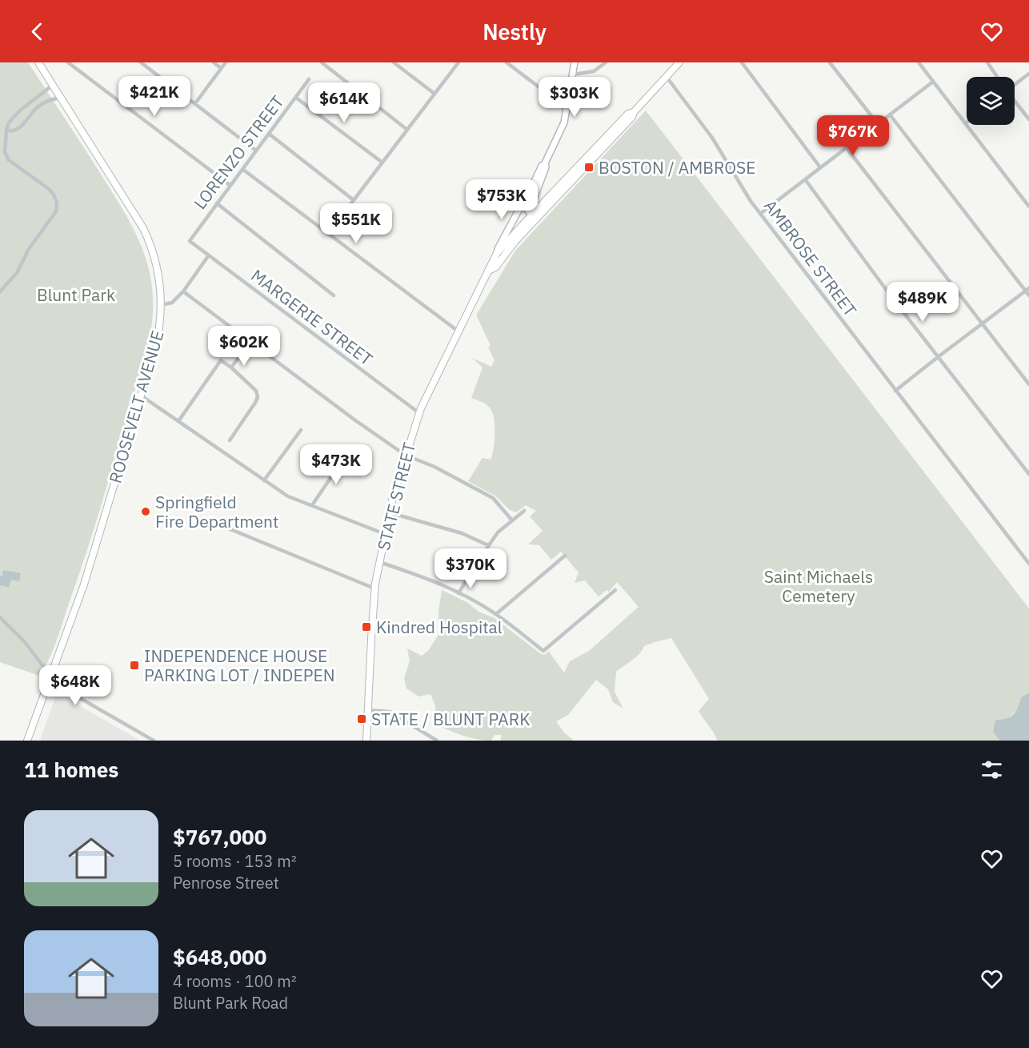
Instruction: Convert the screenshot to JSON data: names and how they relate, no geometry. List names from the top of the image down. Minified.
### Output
{"streets":{"main road":["ROOSEVELT AVENUE","STATE STREET"],"street":["LORENZO STREET","AMBROSE STREET","MARGERIE STREET"]},"crossings":[["LORENZO STREET","MARGERIE STREET"],["MARGERIE STREET","STATE STREET"]],"parks":["Blunt Park","Saint Michaels Cemetery"],"places":{"transit":["BOSTON / AMBROSE","Kindred Hospital","INDEPENDENCE HOUSE PARKING LOT / INDEPEN","STATE / BLUNT PARK"],"other":["Springfield Fire Department"]},"page":{"header":"Nestly","price":["$421K","$303K","$614K","$767K","$753K","$551K","$489K","$602K","$473K","$370K","$648K"],"heading":"11 homes","list":[{"name":"$767,000","note":"5 rooms · 153 m² · Penrose Street"},{"name":"$648,000","note":"4 rooms · 100 m² · Blunt Park Road"}]}}
